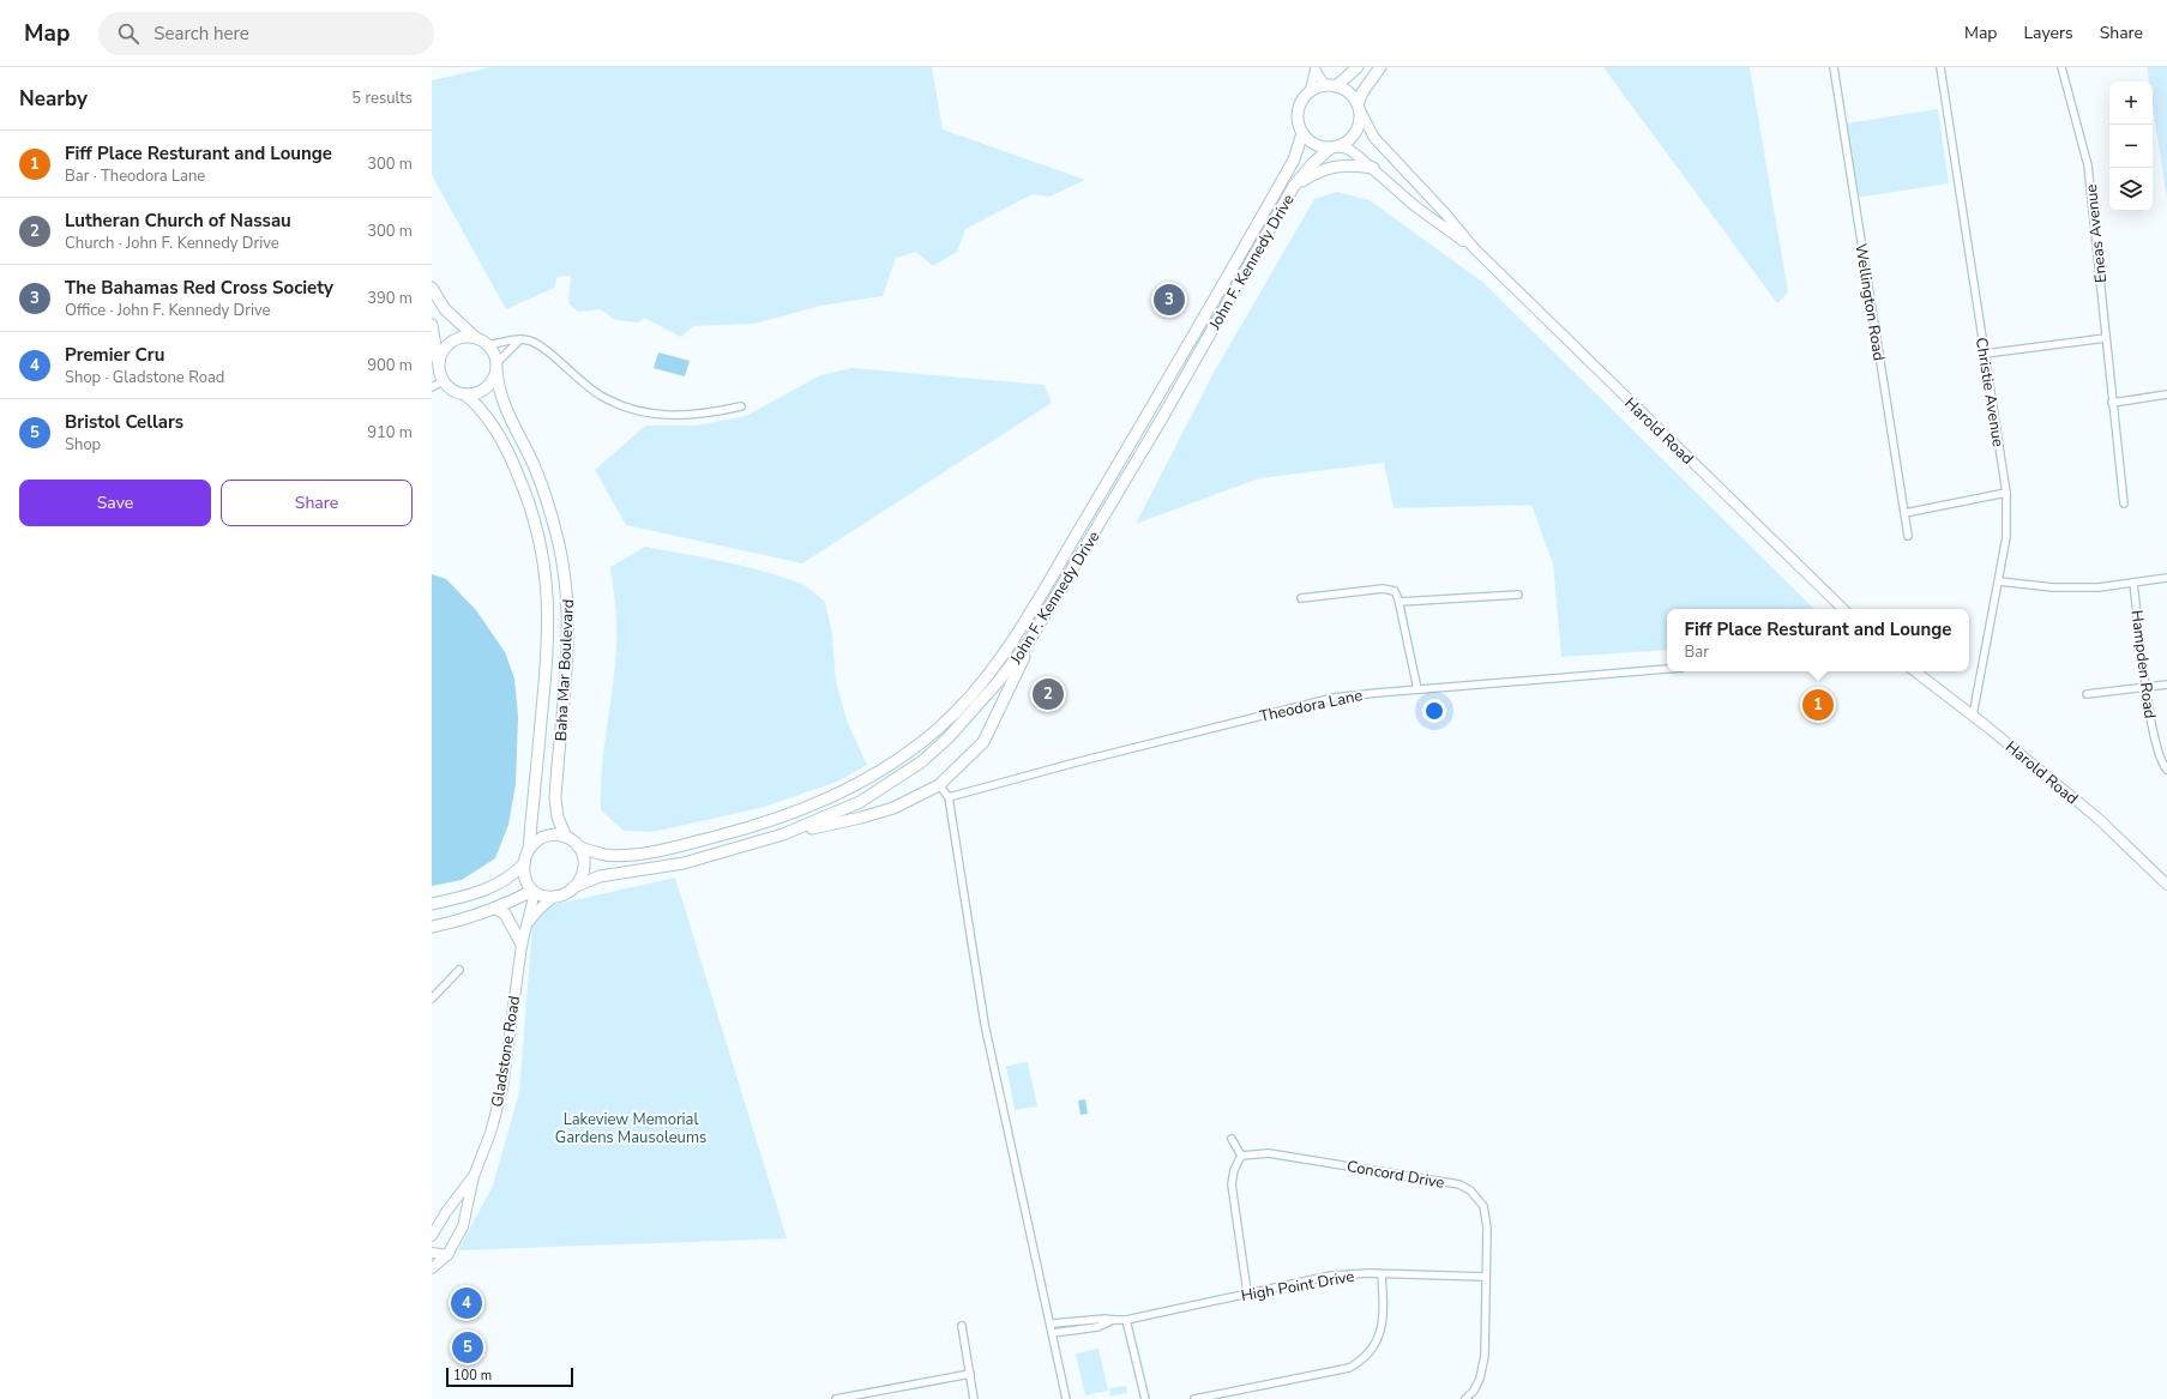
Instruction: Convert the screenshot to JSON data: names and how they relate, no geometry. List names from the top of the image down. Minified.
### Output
{"streets":{"main road":["John F. Kennedy Drive","Harold Road","Baha Mar Boulevard","Gladstone Road"],"street":["Eneas Avenue","Wellington Road","Christie Avenue","Hampden Road","Theodora Lane","Concord Drive","High Point Drive"]},"crossings":[["John F. Kennedy Drive","Harold Road"],["John F. Kennedy Drive","Baha Mar Boulevard"],["John F. Kennedy Drive","Gladstone Road"],["Christie Avenue","Harold Road"],["Baha Mar Boulevard","Gladstone Road"],["Concord Drive","High Point Drive"]],"parks":["Lakeview Memorial Gardens Mausoleums"],"scale_bar":"100 m","page":{"header":"Map","search":"Search here","nav":["Map","Layers","Share"],"heading":["Nearby","5 results"],"map_buttons":["+","−"],"list":[{"mark":"1","name":"Fiff Place Resturant and Lounge","note":"Bar · Theodora Lane","value":"300 m"},{"mark":"2","name":"Lutheran Church of Nassau","note":"Church · John F. Kennedy Drive","value":"300 m"},{"mark":"3","name":"The Bahamas Red Cross Society","note":"Office · John F. Kennedy Drive","value":"390 m"},{"mark":"4","name":"Premier Cru","note":"Shop · Gladstone Road","value":"900 m"},{"mark":"5","name":"Bristol Cellars","note":"Shop","value":"910 m"}],"pins":["3","2","1","4","5"],"buttons":["Save","Share"],"popup":["Fiff Place Resturant and Lounge","Bar"],"scale":"100 m"}}
